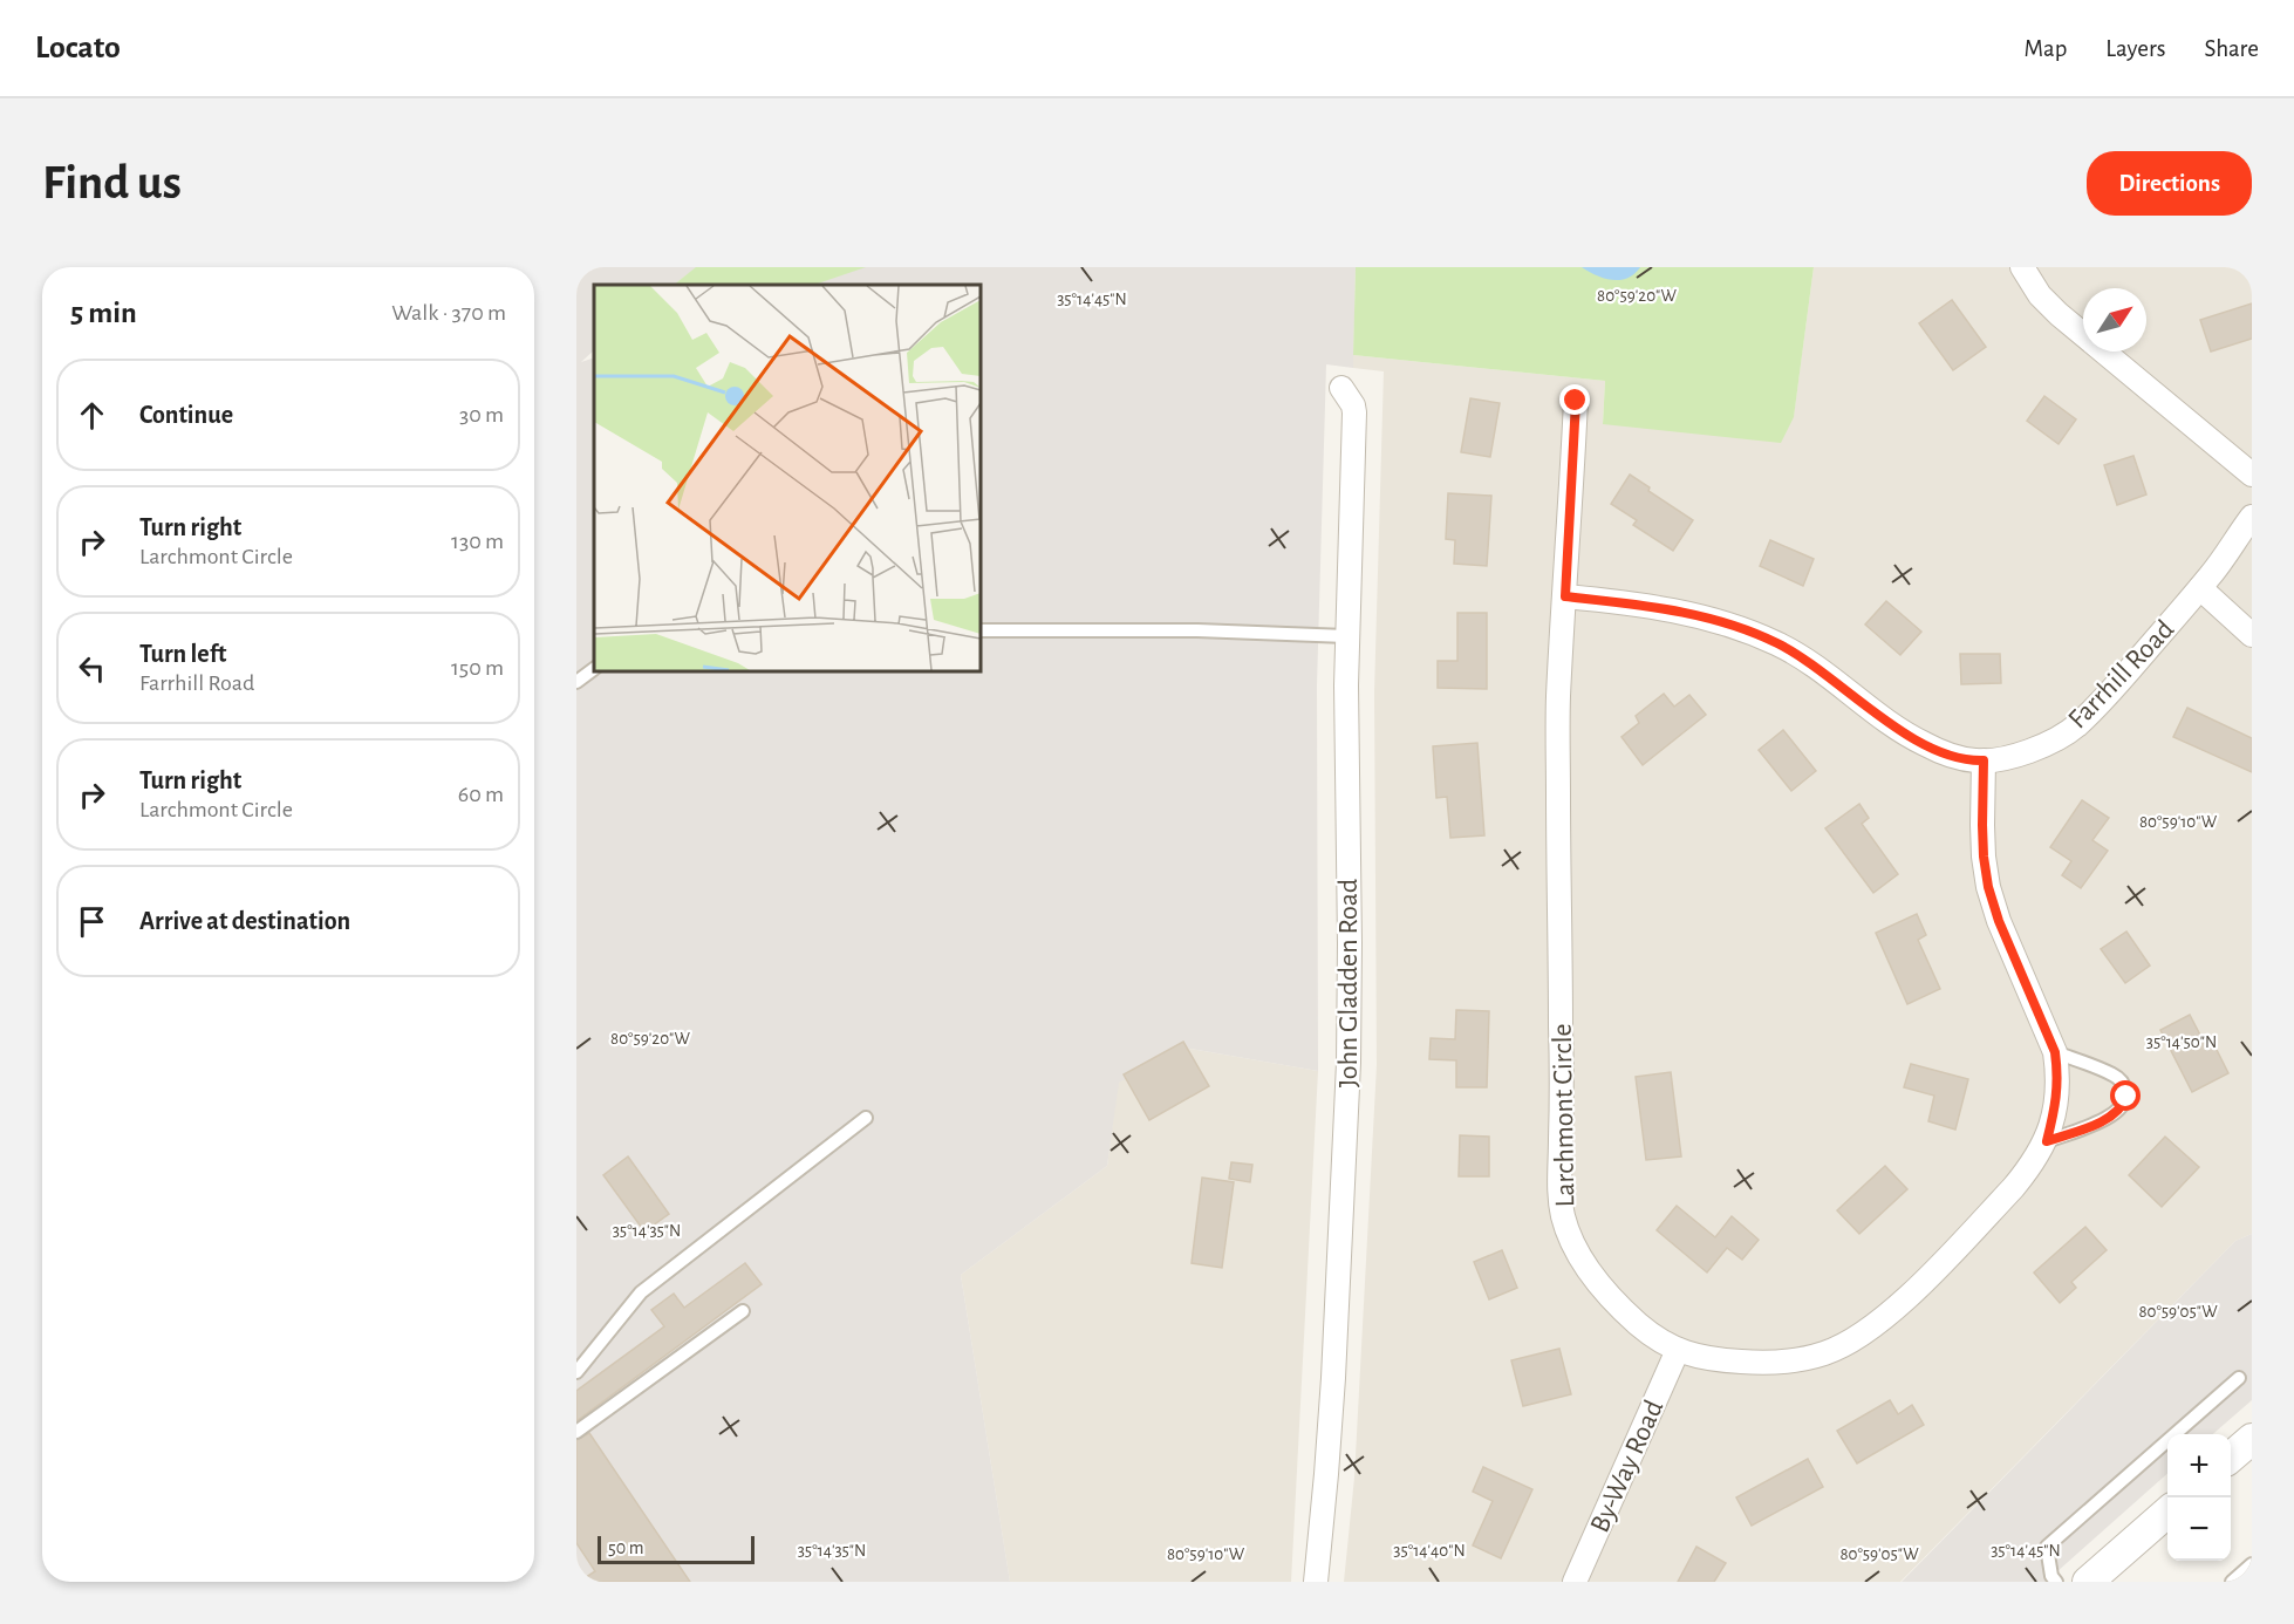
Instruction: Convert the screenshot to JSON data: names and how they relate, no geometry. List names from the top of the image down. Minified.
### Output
{"streets":{"street":["Farrhill Road","John Gladden Road","Larchmont Circle","By-Way Road"]},"crossings":[["Farrhill Road","Larchmont Circle"],["Larchmont Circle","By-Way Road"]],"scale_bar":"50 m","north":"top right","page":{"header":"Locato","nav":["Map","Layers","Share"],"buttons":"Directions","title":"Find us","heading":["5 min","Walk · 370 m"],"list":[["Continue","30 m"],["Turn right","Larchmont Circle","130 m"],["Turn left","Farrhill Road","150 m"],["Turn right","Larchmont Circle","60 m"],"Arrive at destination"],"map_buttons":["+","−"],"scale":"50 m"},"coordinates":["80°59'20\"W","35°14'45\"N","80°59'10\"W","35°14'50\"N","35°14'35\"N","80°59'05\"W","35°14'40\"N"]}
